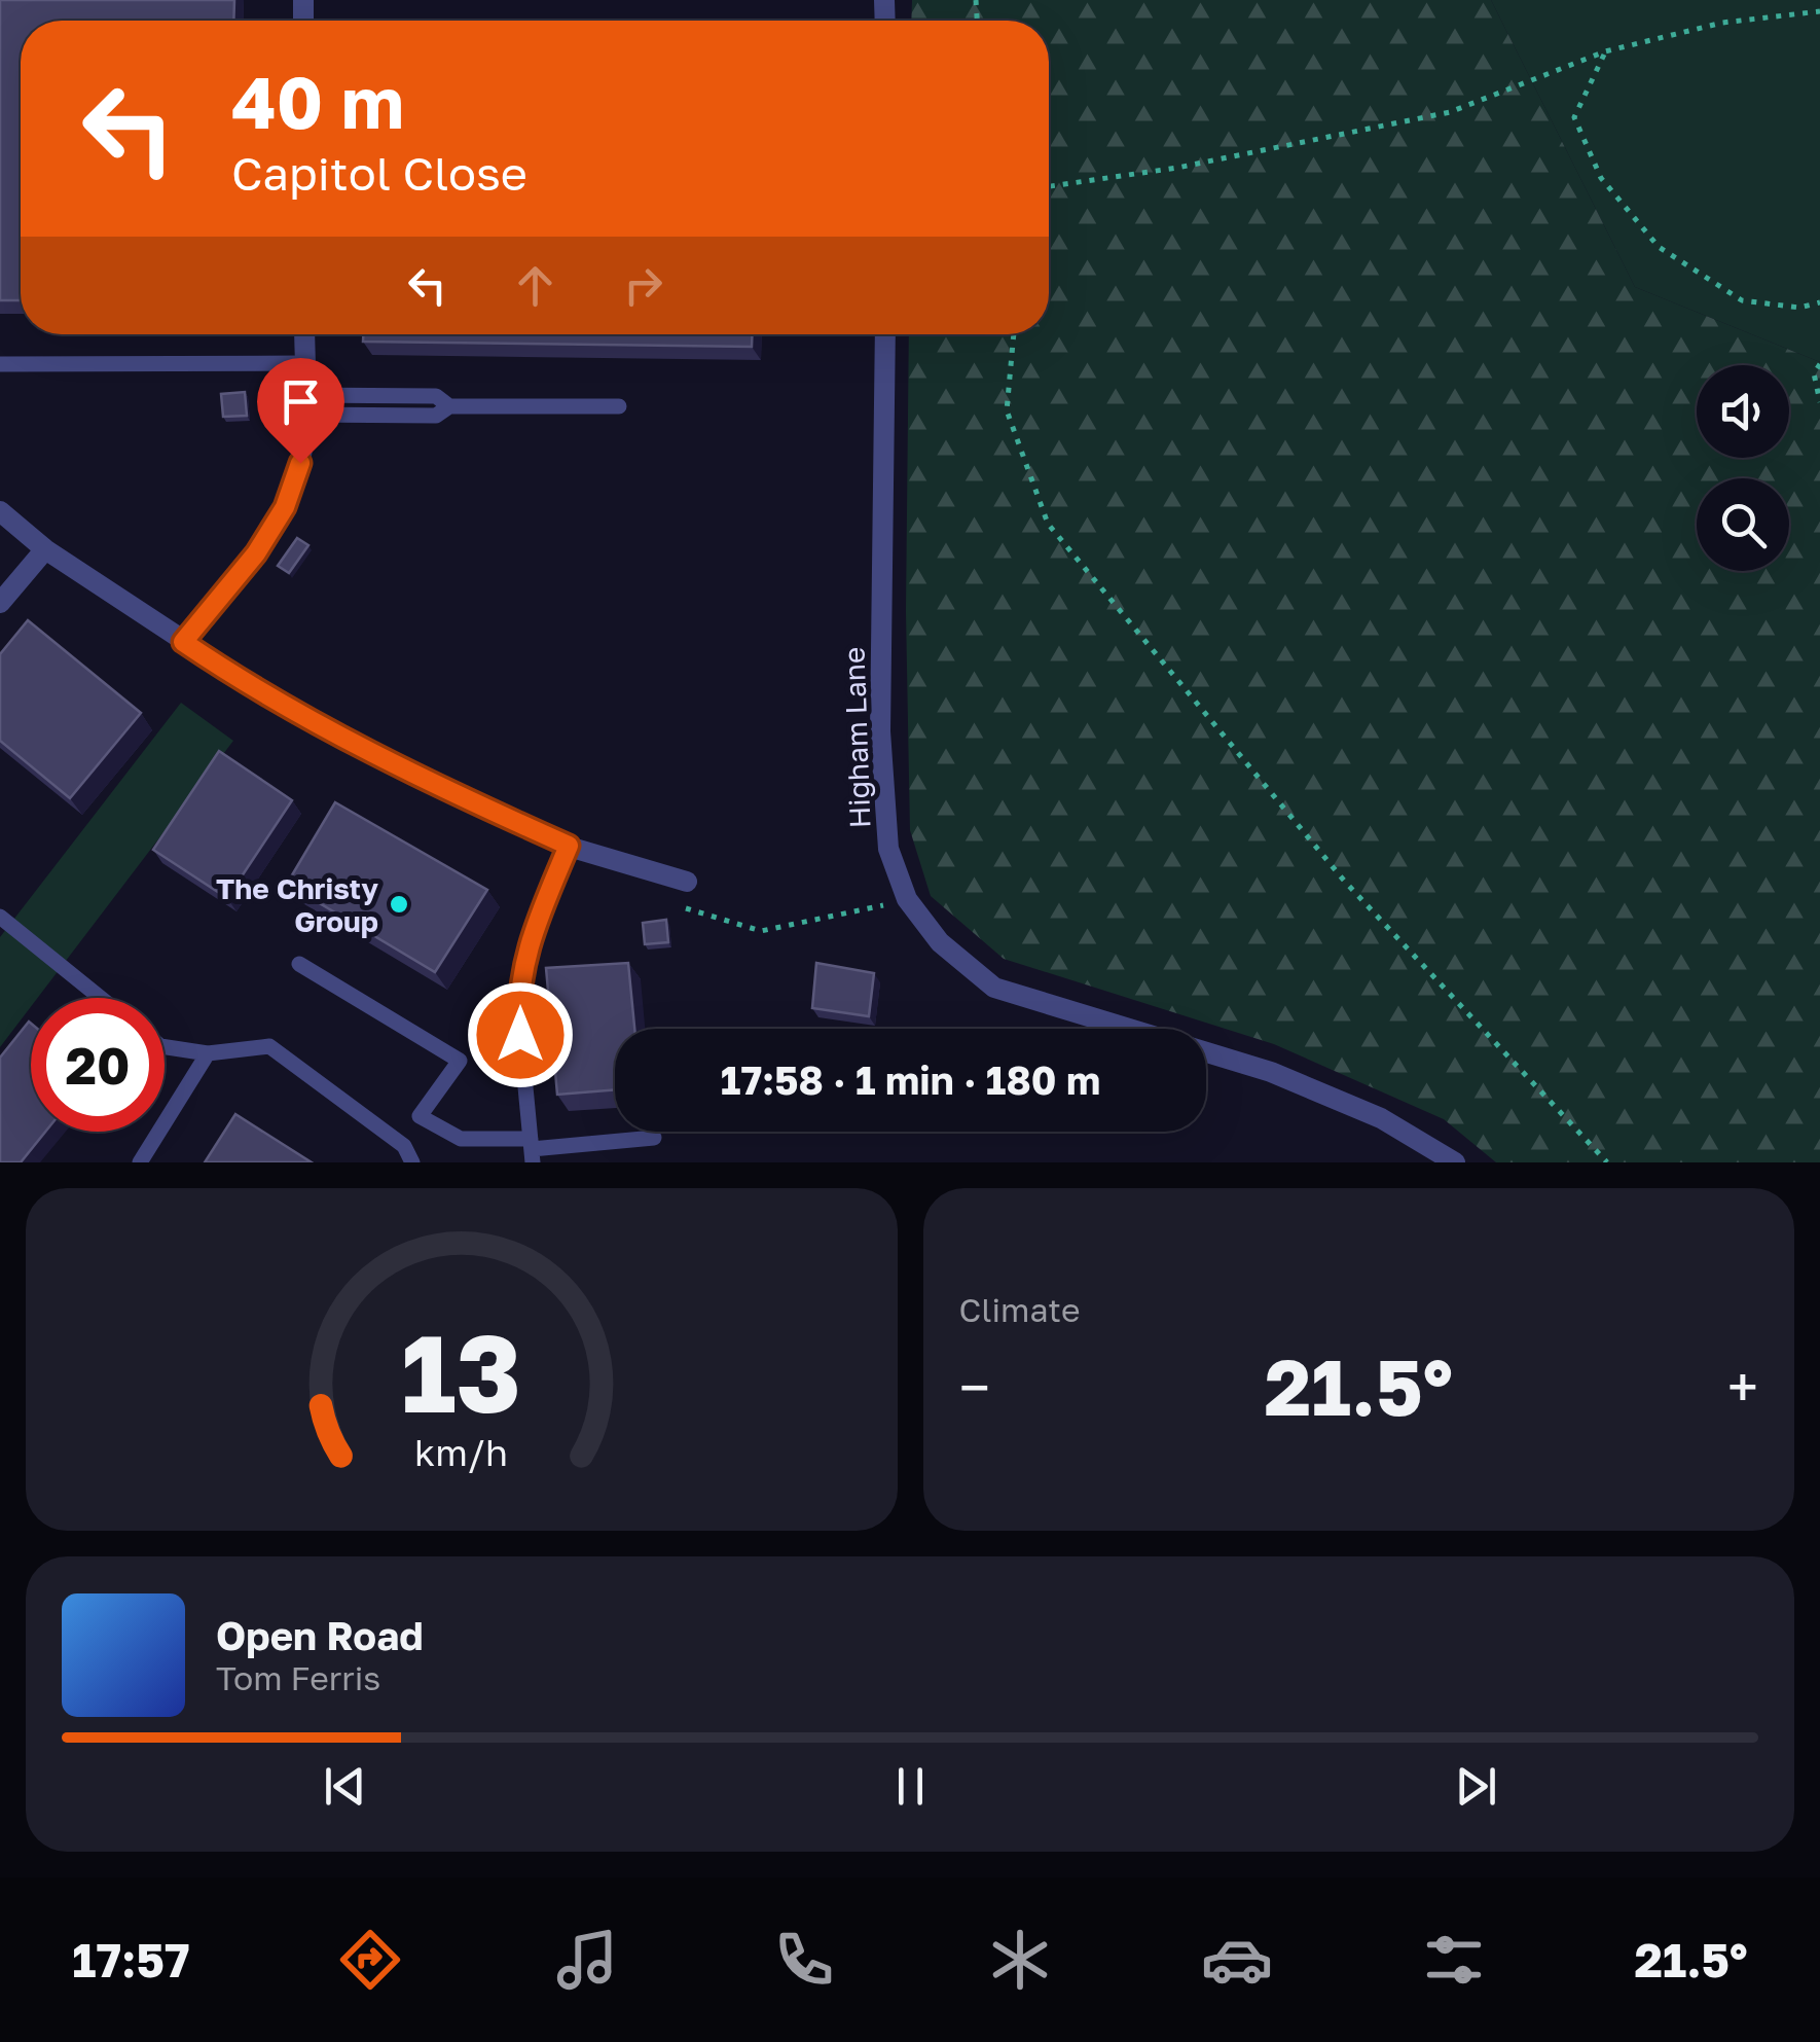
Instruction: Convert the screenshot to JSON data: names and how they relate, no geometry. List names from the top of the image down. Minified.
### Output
{"streets":{"street":["Higham Lane"]},"places":["The Christy Group"],"page":{"turn":["40 m","Capitol Close"],"limit":"20","trip":"17:58 · 1 min · 180 m","tile":"Climate","heat":["−","21.5°","+"],"song":["Open Road","Tom Ferris"],"tabs":["17:57","21.5°"],"gauge":["13","km/h"]}}
